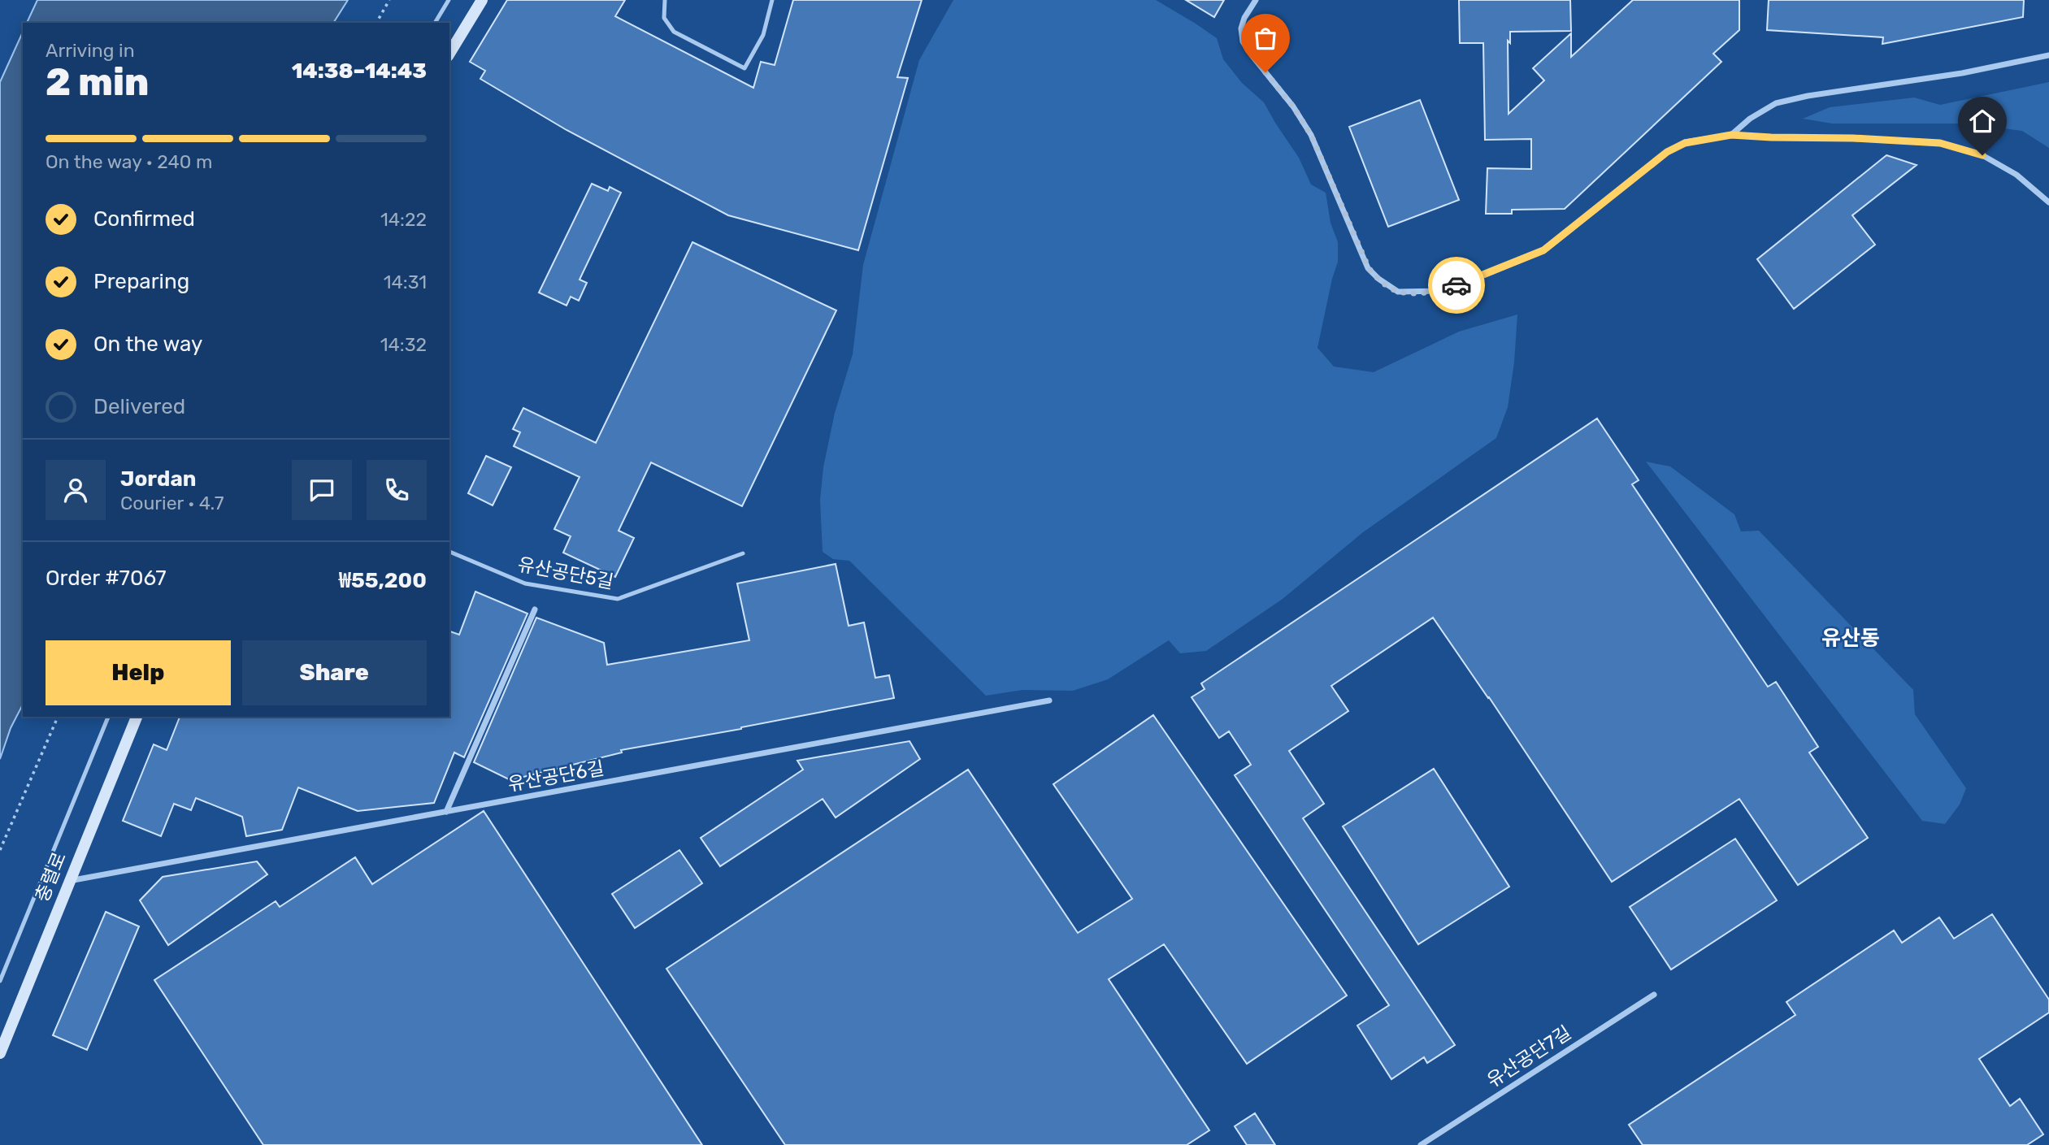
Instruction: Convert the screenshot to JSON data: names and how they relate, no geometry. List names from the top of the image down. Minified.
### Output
{"streets":{"main road":["충렬로"],"street":["유산공단6길","유산공단7길"],"lane":["유산공단5길"]},"crossings":[["유산공단6길","충렬로"]],"districts":["유산동"],"page":{"heading":["2 min","Arriving in","14:38–14:43"],"panel":["Jordan","Courier · 4.7","Order #7067","₩55,200"],"bar":"On the way · 240 m","list":[["Confirmed","14:22"],["Preparing","14:31"],["On the way","14:32"],"Delivered"],"buttons":["Help","Share"]}}
